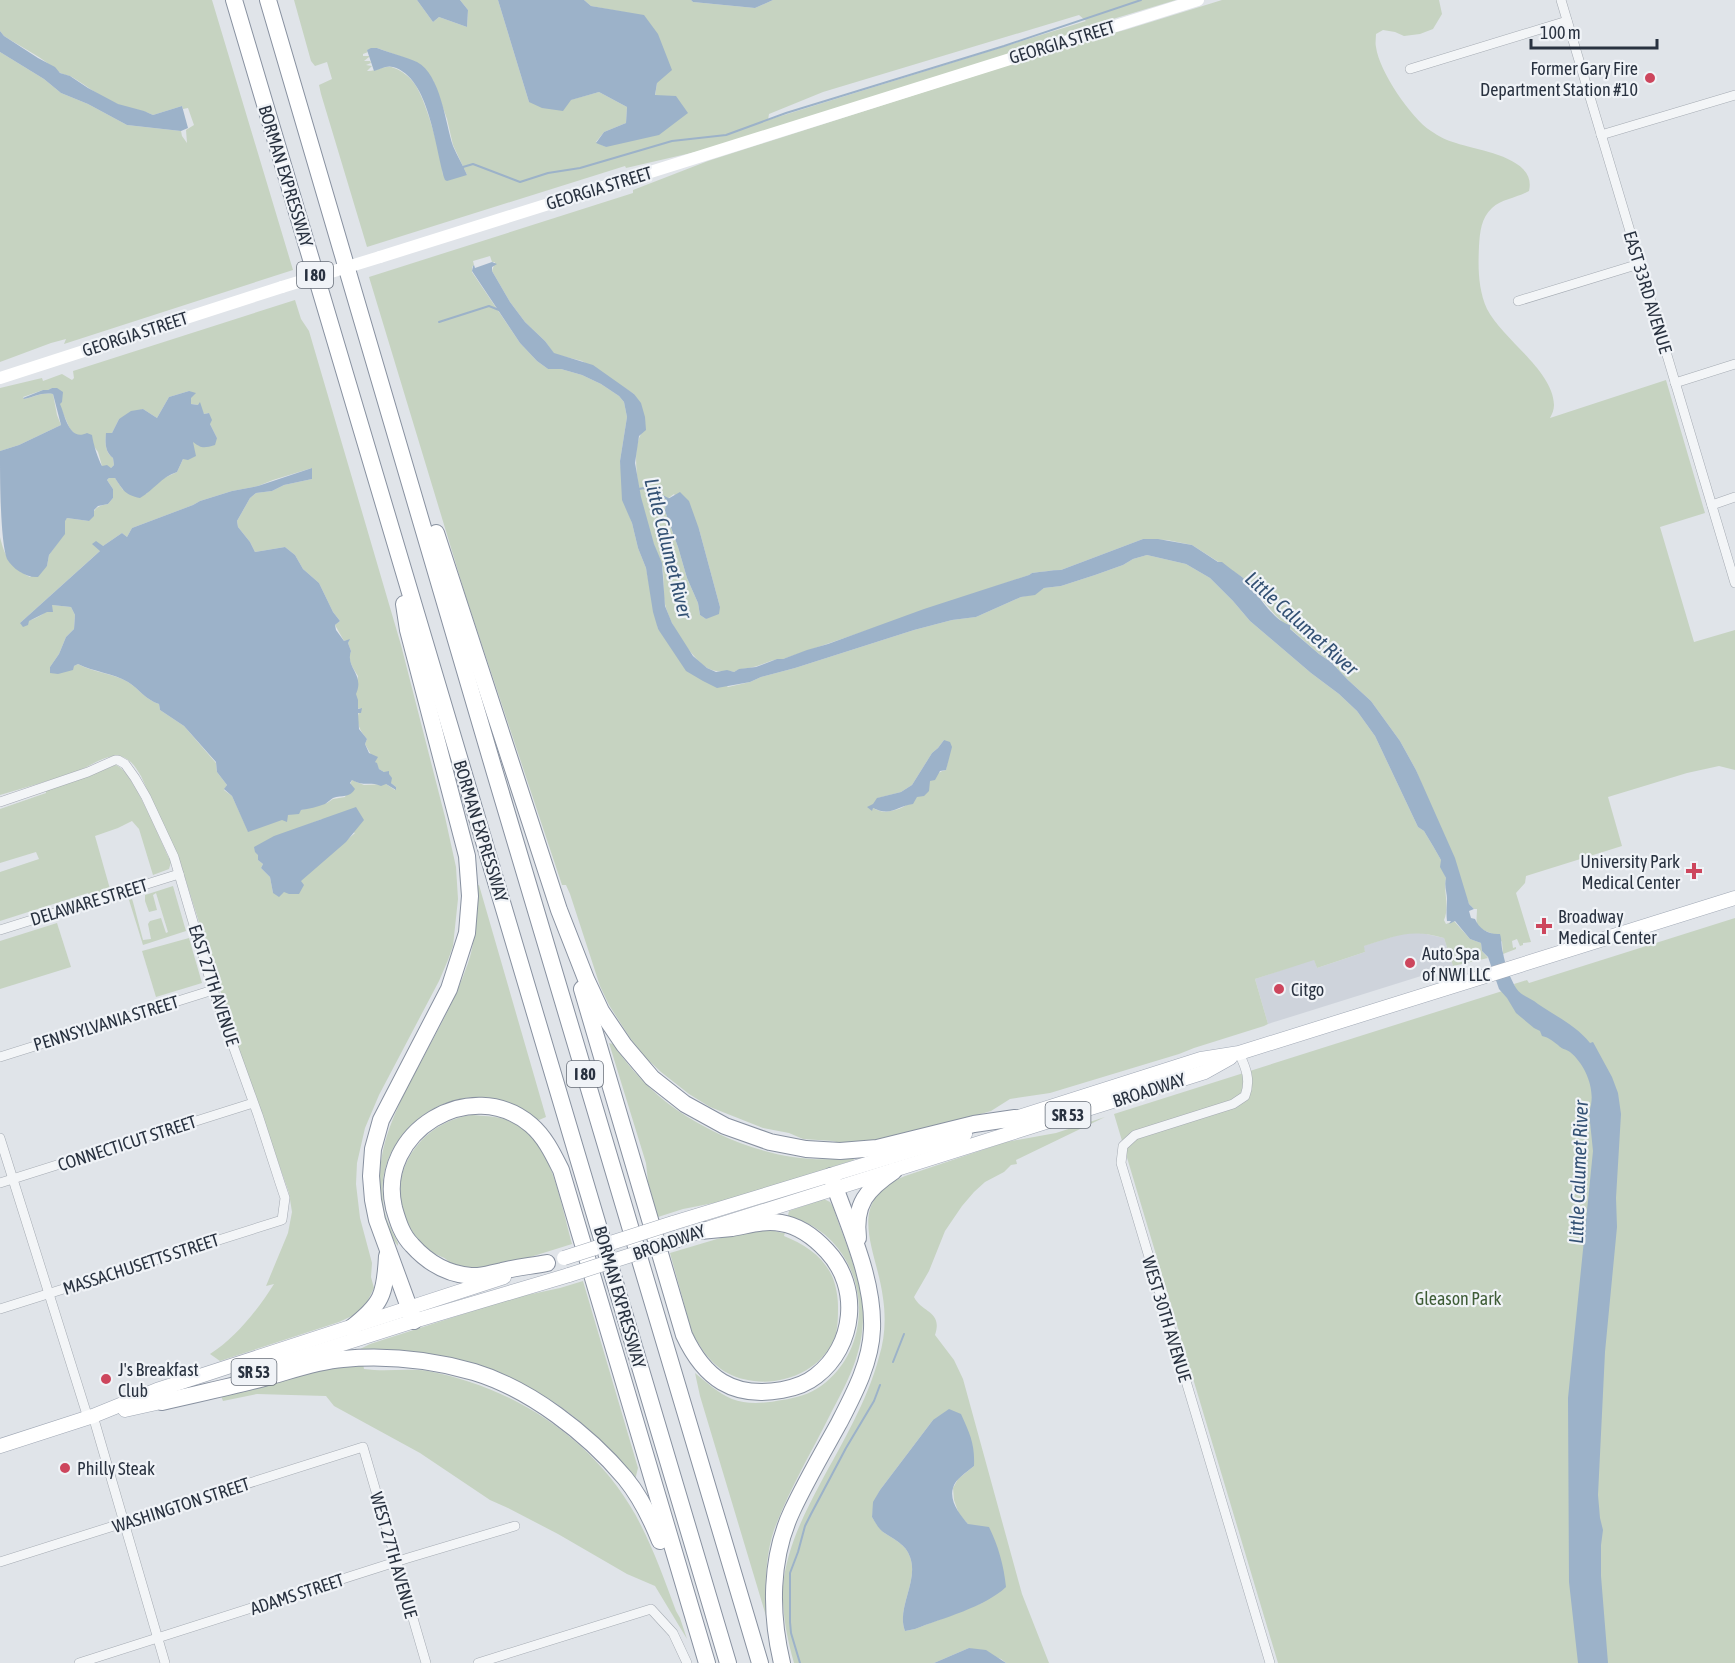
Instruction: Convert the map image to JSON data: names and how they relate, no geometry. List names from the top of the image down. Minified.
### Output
{"streets":{"highway":["BORMAN EXPRESSWAY","I 80"],"main road":["BROADWAY","SR 53"],"street":["GEORGIA STREET","EAST 33RD AVENUE","DELAWARE STREET","EAST 27TH AVENUE","PENNSYLVANIA STREET","CONNECTICUT STREET","MASSACHUSETTS STREET","WEST 30TH AVENUE","WASHINGTON STREET","WEST 27TH AVENUE","ADAMS STREET"]},"crossings":[["DELAWARE STREET","EAST 27TH AVENUE"],["EAST 27TH AVENUE","PENNSYLVANIA STREET"],["EAST 27TH AVENUE","CONNECTICUT STREET"],["EAST 27TH AVENUE","MASSACHUSETTS STREET"],["BROADWAY","WEST 30TH AVENUE"],["WASHINGTON STREET","WEST 27TH AVENUE"],["WEST 27TH AVENUE","ADAMS STREET"]],"water":["Little Calumet River"],"parks":["Gleason Park"],"places":{"other":["Former Gary Fire Department Station #10","Auto Spa of NWI LLC","Citgo","J's Breakfast Club","Philly Steak"],"health":["University Park Medical Center","Broadway Medical Center"]},"scale_bar":"100 m"}
